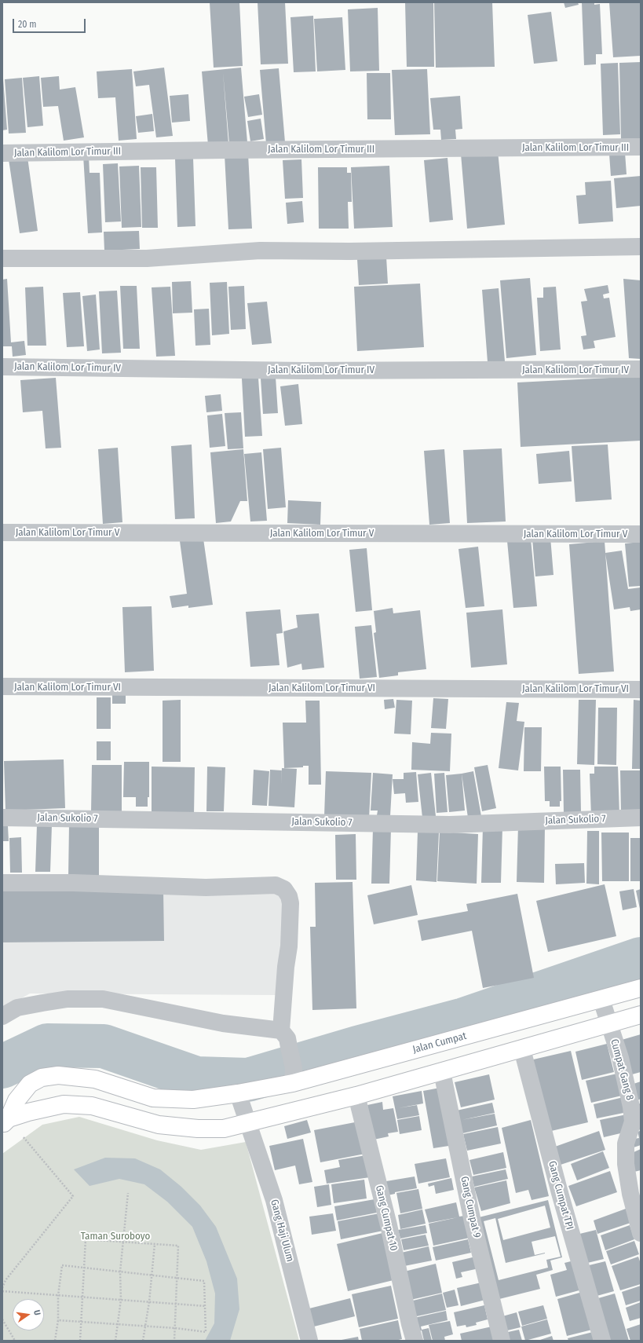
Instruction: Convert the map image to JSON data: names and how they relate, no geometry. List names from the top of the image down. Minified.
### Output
{"streets":{"main road":["Jalan Cumpat"],"street":["Jalan Kalilom Lor Timur III","Jalan Kalilom Lor Timur IV","Jalan Kalilom Lor Timur V","Jalan Kalilom Lor Timur VI","Jalan Sukolio 7","Cumpat Gang 8","Gang Cumpat TPI","Gang Cumpat 9","Gang Cumpat 10","Gang Haji Ulum"]},"crossings":[["Jalan Cumpat","Cumpat Gang 8"],["Jalan Cumpat","Gang Haji Ulum"]],"parks":["Taman Suroboyo"],"scale_bar":"20 m","north":"right"}
